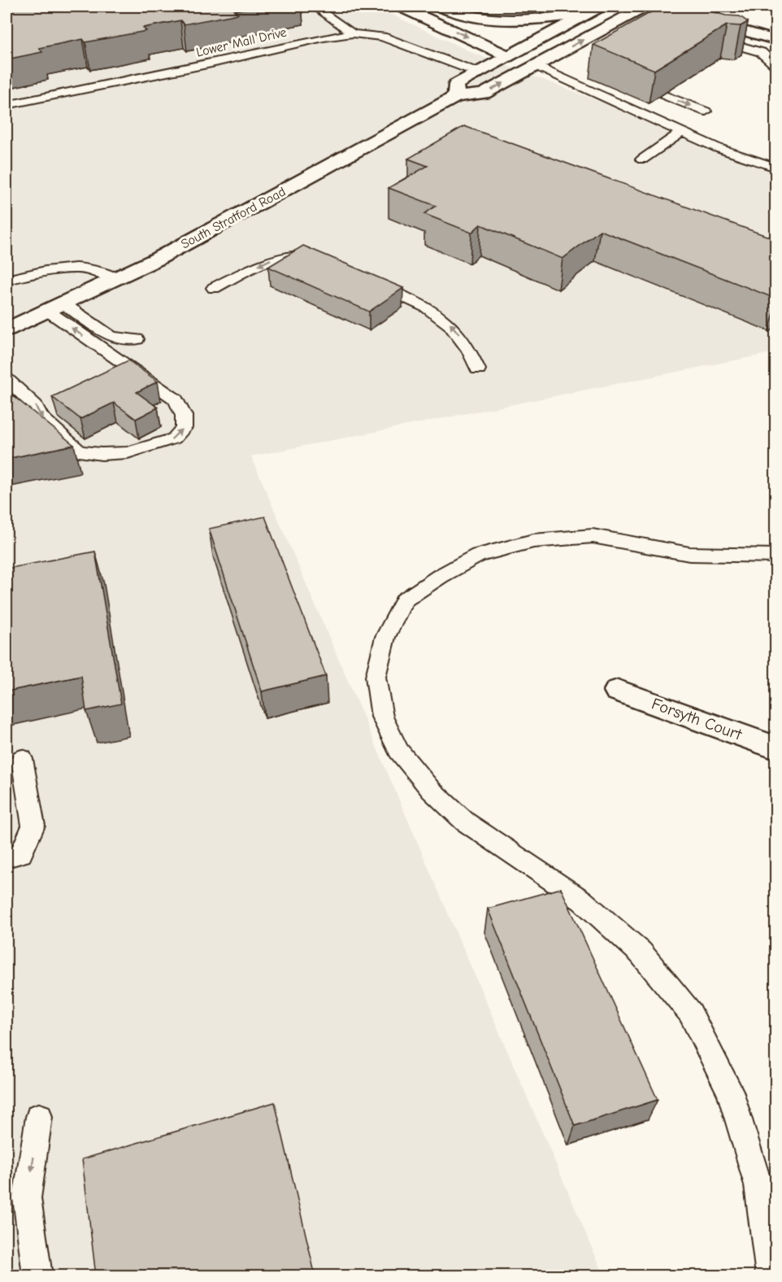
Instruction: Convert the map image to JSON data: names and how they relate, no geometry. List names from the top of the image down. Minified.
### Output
{"streets":{"main road":["South Stratford Road","Forsyth Court"],"lane":["Lower Mall Drive"]}}
